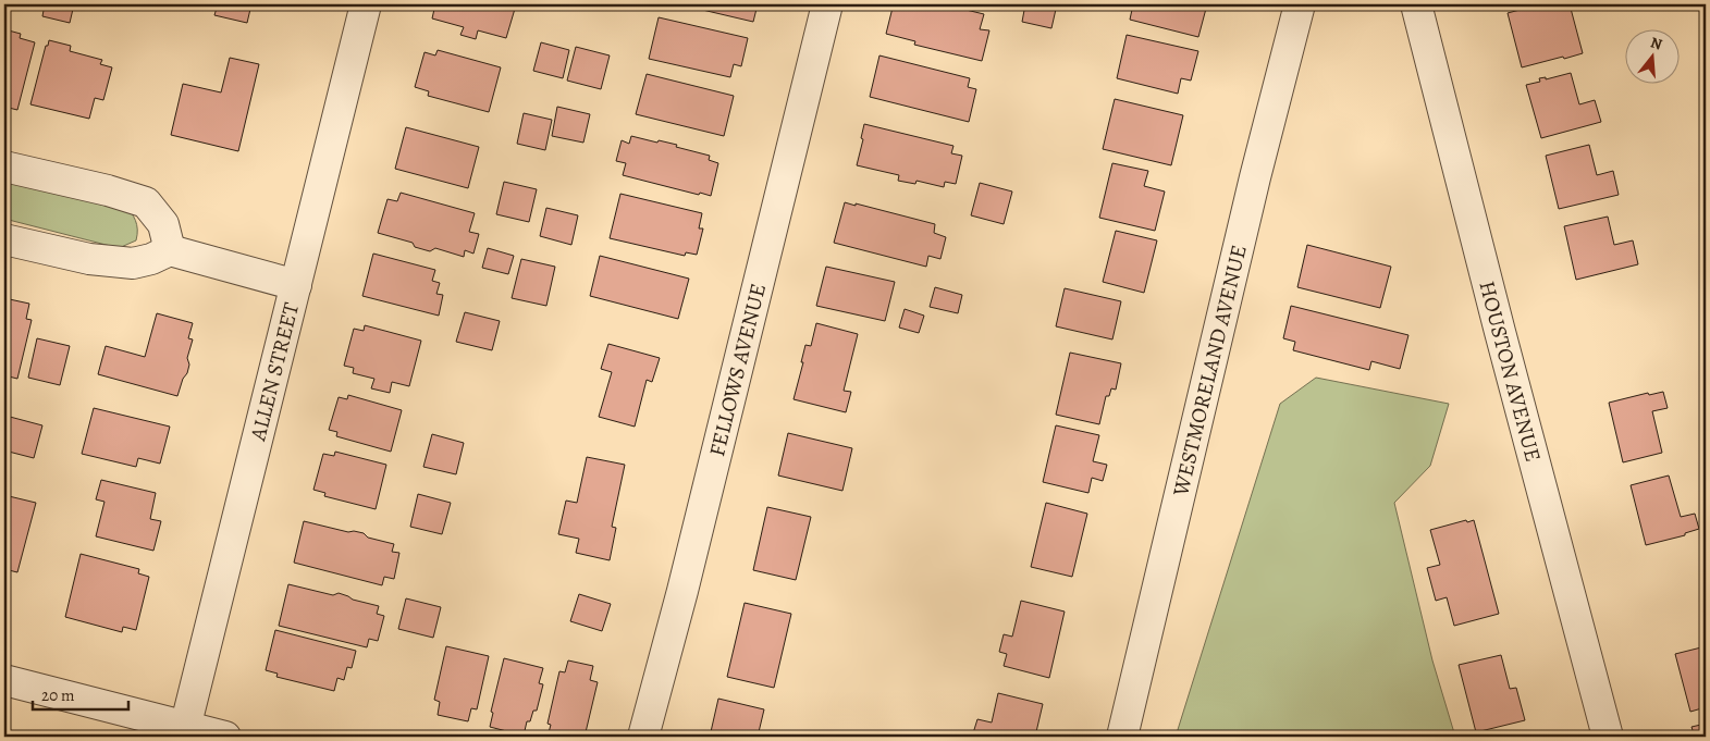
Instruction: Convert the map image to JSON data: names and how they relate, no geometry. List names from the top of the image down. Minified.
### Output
{"streets":{"street":["WESTMORELAND AVENUE","ALLEN STREET","FELLOWS AVENUE","HOUSTON AVENUE"]},"scale_bar":"20 m","north":"top"}
